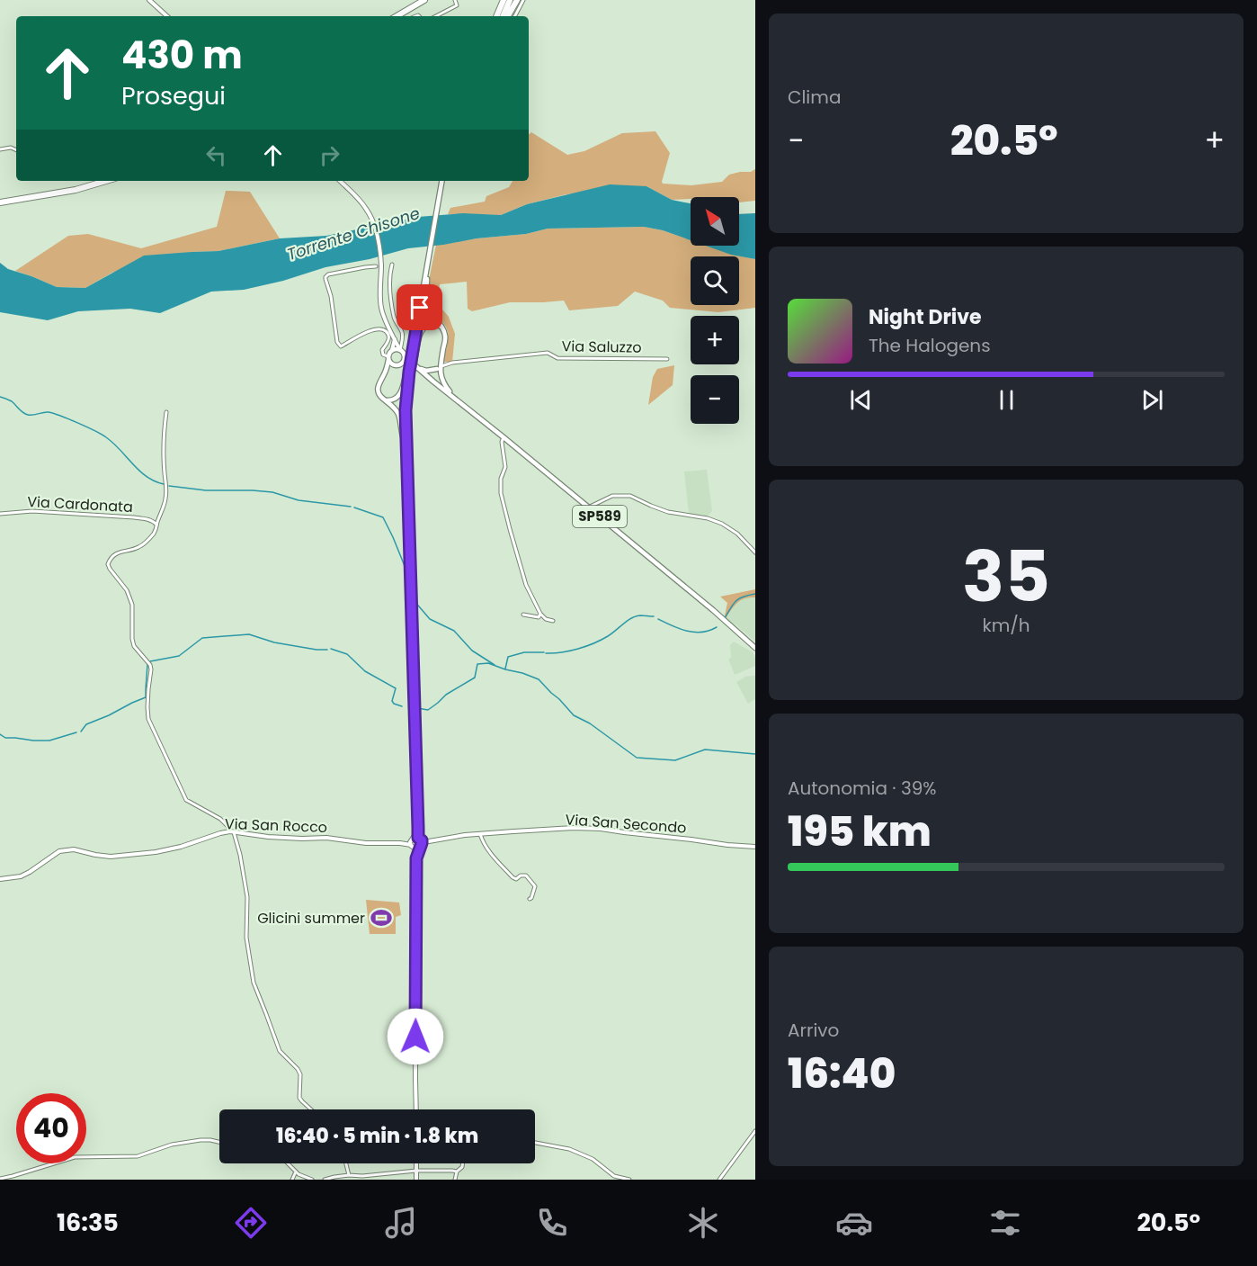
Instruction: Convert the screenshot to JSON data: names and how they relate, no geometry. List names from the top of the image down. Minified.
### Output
{"streets":{"main road":["SP589"],"street":["Via Saluzzo","Via Cardonata","Via San Secondo","Via San Rocco"]},"crossings":[["Via Saluzzo","SP589"],["Via San Secondo","Via San Rocco"]],"water":["Torrente Chisone"],"places":{"sports":["Glicini summer"]},"north":"top left","page":{"tile":["Clima",["35","km/h"],["Autonomia · 39%","195 km"],["Arrivo","16:40"]],"turn":["430 m","Prosegui"],"heat":["−","20.5°","+"],"map_buttons":["+","−"],"song":["Night Drive","The Halogens"],"limit":"40","trip":"16:40 · 5 min · 1.8 km","tabs":["16:35","20.5°"]}}
